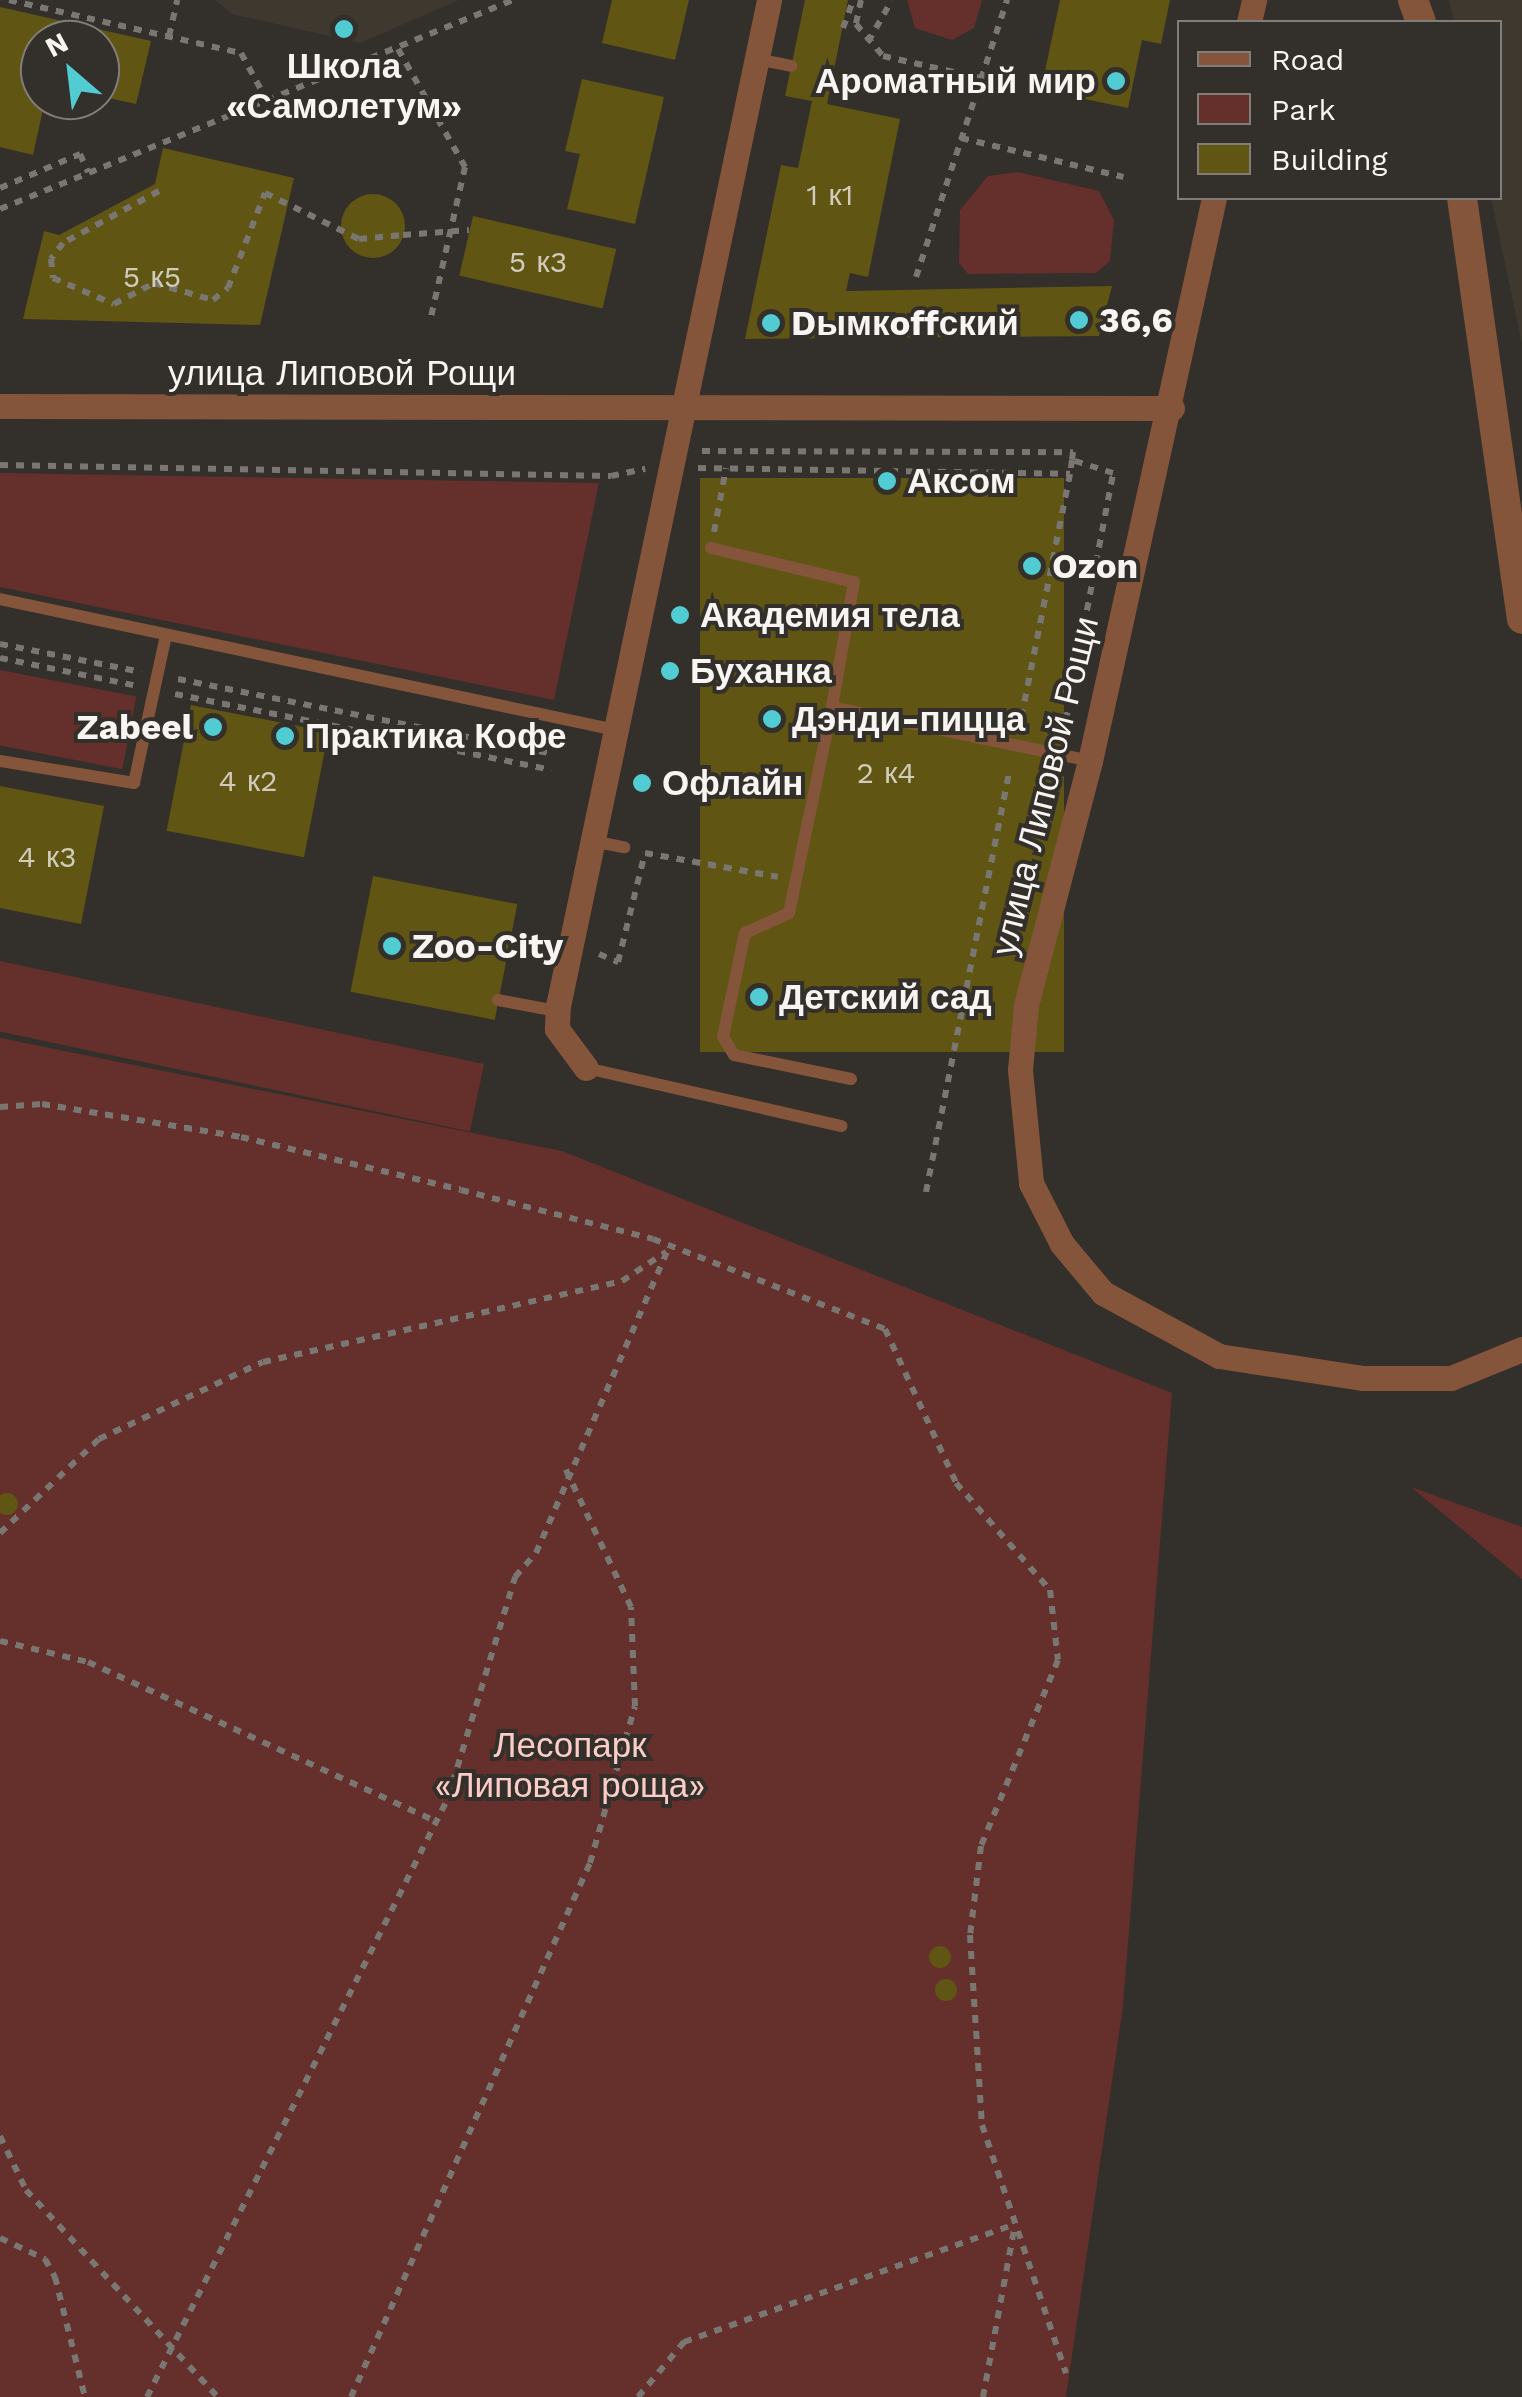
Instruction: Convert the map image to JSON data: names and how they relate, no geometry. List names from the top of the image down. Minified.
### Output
{"streets":{"street":["улица Липовой Рощи"]},"parks":["Лесопарк «Липовая роща»"],"places":["Школа «Самолетум»","Ароматный мир","36,6","Dымкoffский","Аксом","Ozon","Академия тела","Буханка","Дэнди-пицца","Zabeel","Практика Кофе","Офлайн","Zoo-City","Детский сад"],"house_numbers":["1 к1","5 к3","5 к5","2 к4","4 к2","4 к3"],"legend":["Road","Park","Building"],"north":"top left"}
